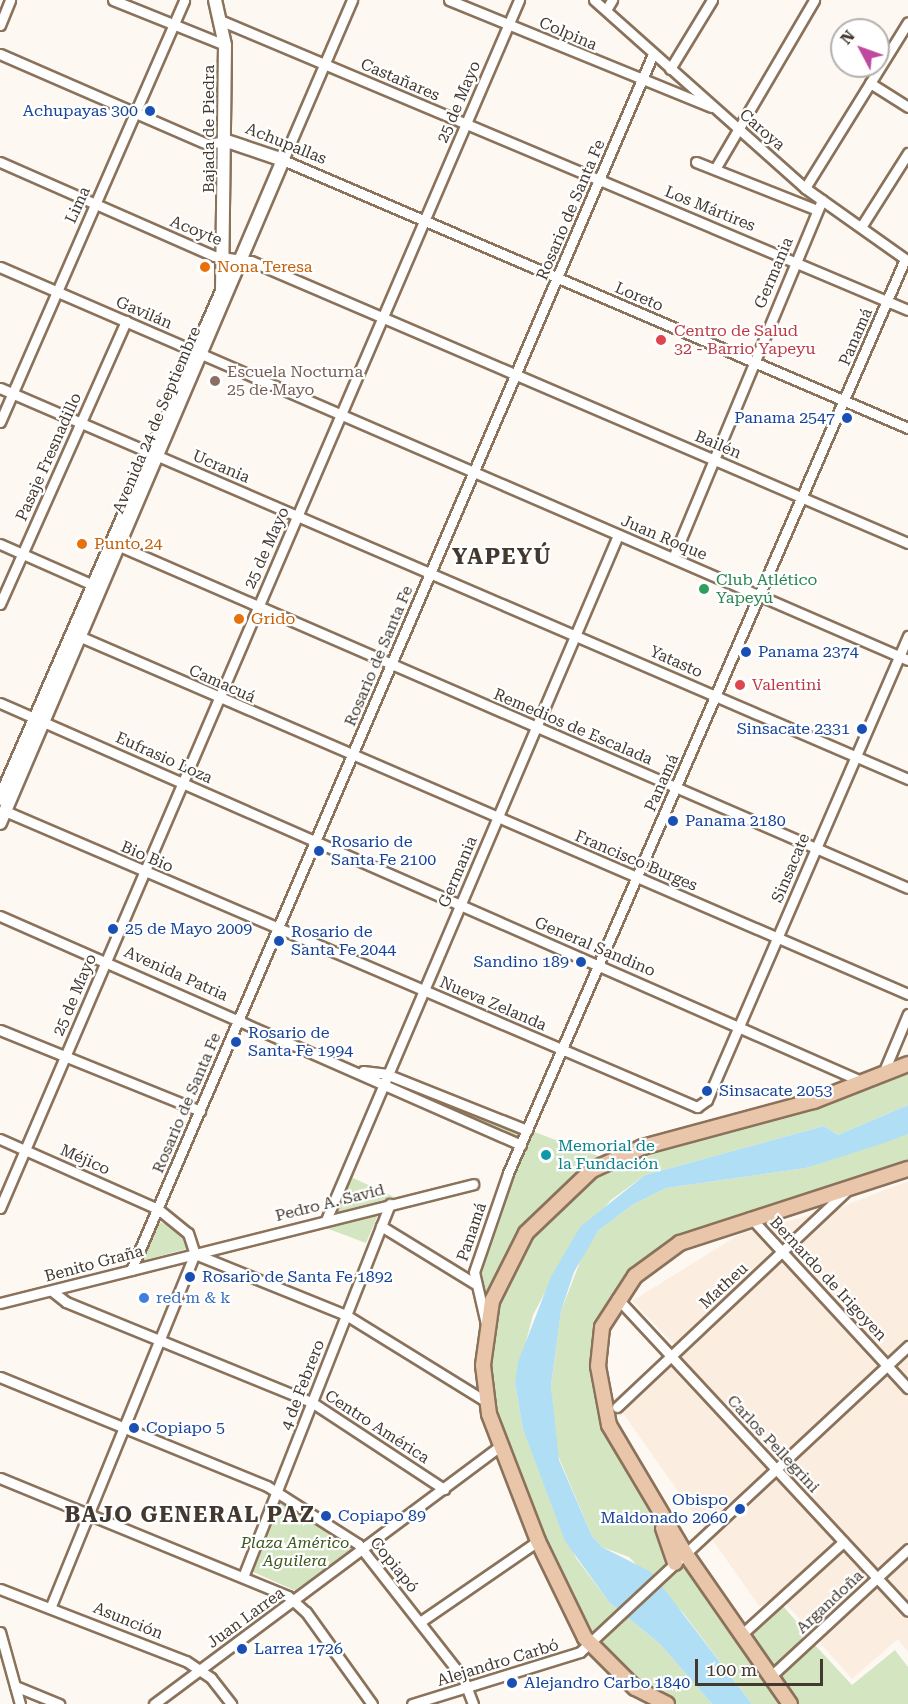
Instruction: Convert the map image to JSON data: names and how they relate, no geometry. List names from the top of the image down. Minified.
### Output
{"streets":{"main road":["Bajada de Piedra","Achupallas","Avenida 24 de Septiembre"],"street":["Colpina","Castañares","25 de Mayo","Caroya","Lima","Los Mártires","Rosario de Santa Fe","Acoyte","Germania","Loreto","Gavilán","Panamá","Bailén","Pasaje Fresnadillo","Ucrania","Juan Roque","Yatasto","Camacuá","Remedios de Escalada","Eufrasio Loza","Bio Bio","Francisco Burges","Sinsacate","General Sandino","Avenida Patria","Nueva Zelanda","Méjico","Pedro A. Savid","Benito Graña","Bernardo de Irigoyen","Matheu","4 de Febrero","Centro América","Carlos Pellegrini","Copiapó","Argandoña","Juan Larrea","Asunción","Alejandro Carbó"]},"crossings":[["Colpina","25 de Mayo"],["Colpina","Caroya"],["Colpina","Rosario de Santa Fe"],["Castañares","25 de Mayo"],["Castañares","Bajada de Piedra"],["Castañares","Los Mártires"],["Castañares","Rosario de Santa Fe"],["25 de Mayo","Achupallas"],["25 de Mayo","Acoyte"],["25 de Mayo","Gavilán"],["25 de Mayo","Ucrania"],["25 de Mayo","Camacuá"],["25 de Mayo","Remedios de Escalada"],["25 de Mayo","Eufrasio Loza"],["25 de Mayo","Bio Bio"],["25 de Mayo","Avenida Patria"],["25 de Mayo","Méjico"],["Bajada de Piedra","Achupallas"],["Bajada de Piedra","Acoyte"],["Bajada de Piedra","Avenida 24 de Septiembre"],["Caroya","Rosario de Santa Fe"],["Caroya","Germania"],["Caroya","Panamá"],["Achupallas","Lima"],["Achupallas","Rosario de Santa Fe"],["Achupallas","Loreto"],["Achupallas","Avenida 24 de Septiembre"],["Lima","Acoyte"],["Lima","Gavilán"],["Lima","Ucrania"],["Los Mártires","Rosario de Santa Fe"],["Los Mártires","Germania"],["Los Mártires","Panamá"],["Rosario de Santa Fe","Acoyte"],["Rosario de Santa Fe","Loreto"],["Rosario de Santa Fe","Gavilán"],["Rosario de Santa Fe","Bailén"],["Rosario de Santa Fe","Ucrania"],["Rosario de Santa Fe","Juan Roque"],["Rosario de Santa Fe","Yatasto"],["Rosario de Santa Fe","Camacuá"],["Rosario de Santa Fe","Remedios de Escalada"],["Rosario de Santa Fe","Eufrasio Loza"],["Rosario de Santa Fe","Bio Bio"],["Rosario de Santa Fe","Francisco Burges"],["Rosario de Santa Fe","General Sandino"],["Rosario de Santa Fe","Avenida Patria"],["Rosario de Santa Fe","Nueva Zelanda"],["Rosario de Santa Fe","Méjico"],["Rosario de Santa Fe","Benito Graña"],["Acoyte","Avenida 24 de Septiembre"],["Acoyte","Bailén"],["Germania","Loreto"],["Germania","Bailén"],["Germania","Juan Roque"],["Germania","Yatasto"],["Germania","Remedios de Escalada"],["Germania","Francisco Burges"],["Germania","General Sandino"],["Germania","Nueva Zelanda"],["Germania","Pedro A. Savid"],["Loreto","Panamá"],["Gavilán","Avenida 24 de Septiembre"],["Gavilán","Pasaje Fresnadillo"],["Gavilán","Juan Roque"],["Panamá","Bailén"],["Panamá","Juan Roque"],["Panamá","Yatasto"],["Panamá","Remedios de Escalada"],["Panamá","Francisco Burges"],["Panamá","General Sandino"],["Panamá","Nueva Zelanda"],["Avenida 24 de Septiembre","Ucrania"],["Avenida 24 de Septiembre","Camacuá"],["Avenida 24 de Septiembre","Remedios de Escalada"],["Avenida 24 de Septiembre","Eufrasio Loza"],["Avenida 24 de Septiembre","Bio Bio"],["Pasaje Fresnadillo","Ucrania"],["Ucrania","Yatasto"],["Juan Roque","Sinsacate"],["Yatasto","Sinsacate"],["Camacuá","Francisco Burges"],["Remedios de Escalada","Sinsacate"],["Eufrasio Loza","General Sandino"],["Bio Bio","Nueva Zelanda"],["Francisco Burges","Sinsacate"],["Sinsacate","General Sandino"],["Sinsacate","Nueva Zelanda"],["Méjico","Pedro A. Savid"],["Méjico","Benito Graña"],["Pedro A. Savid","Benito Graña"],["Pedro A. Savid","4 de Febrero"],["Benito Graña","Centro América"],["Bernardo de Irigoyen","Matheu"],["Bernardo de Irigoyen","Alejandro Carbó"],["Matheu","Carlos Pellegrini"],["4 de Febrero","Centro América"],["4 de Febrero","Copiapó"],["Centro América","Juan Larrea"],["Carlos Pellegrini","Argandoña"],["Carlos Pellegrini","Alejandro Carbó"],["Copiapó","Juan Larrea"],["Copiapó","Alejandro Carbó"],["Juan Larrea","Asunción"]],"districts":["YAPEYÚ","BAJO GENERAL PAZ"],"parks":["Plaza Américo Aguilera"],"places":["Achupayas 300","Nona Teresa","Centro de Salud 32 - Barrio Yapeyu","Escuela Nocturna 25 de Mayo","Panama 2547","Punto 24","Club Atlético Yapeyú","Grido","Panama 2374","Valentini","Sinsacate 2331","Panama 2180","Rosario de Santa Fe 2100","25 de Mayo 2009","Rosario de Santa Fe 2044","Sandino 189","Rosario de Santa Fe 1994","Sinsacate 2053","Memorial de la Fundación","Rosario de Santa Fe 1892","red m & k","Copiapo 5","Obispo Maldonado 2060","Copiapo 89","Larrea 1726","Alejandro Carbo 1840"],"scale_bar":"100 m","north":"top left"}
